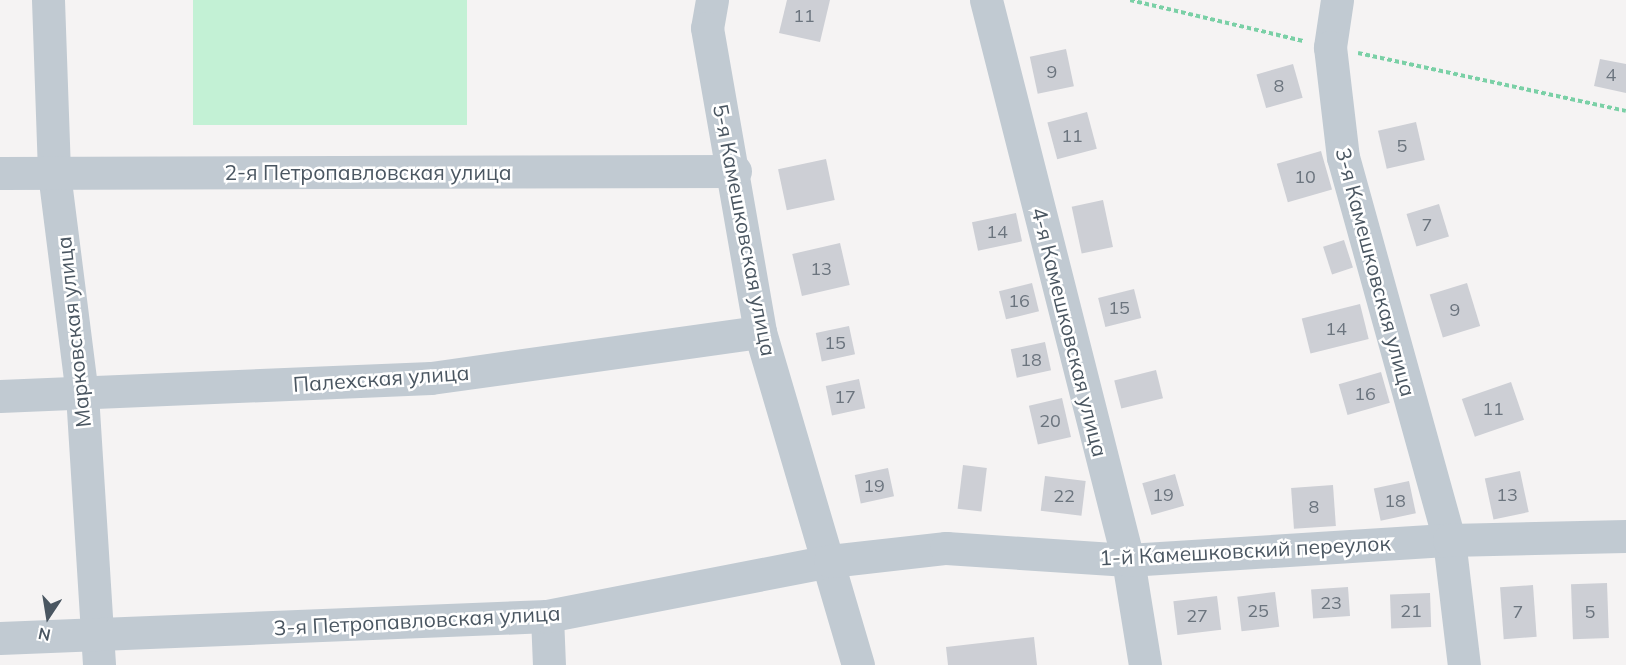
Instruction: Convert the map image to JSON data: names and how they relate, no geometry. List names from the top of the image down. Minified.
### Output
{"streets":{"street":["2-я Петропавловская улица","5-я Камешковская улица","3-я Камешковская улица","Марковская улица","4-я Камешковская улица","Палехская улица","1-й Камешковский переулок","3-я Петропавловская улица"]},"crossings":[["2-я Петропавловская улица","5-я Камешковская улица"],["2-я Петропавловская улица","Марковская улица"],["5-я Камешковская улица","Палехская улица"],["5-я Камешковская улица","1-й Камешковский переулок"],["5-я Камешковская улица","3-я Петропавловская улица"],["3-я Камешковская улица","1-й Камешковский переулок"],["Марковская улица","Палехская улица"],["Марковская улица","3-я Петропавловская улица"],["4-я Камешковская улица","1-й Камешковский переулок"],["1-й Камешковский переулок","3-я Петропавловская улица"]],"house_numbers":["11","9","4","8","11","5","10","7","14","13","16","15","9","14","15","18","16","17","11","20","19","19","13","22","18","8","23","25","21","7","5","27"],"north":"bottom"}
